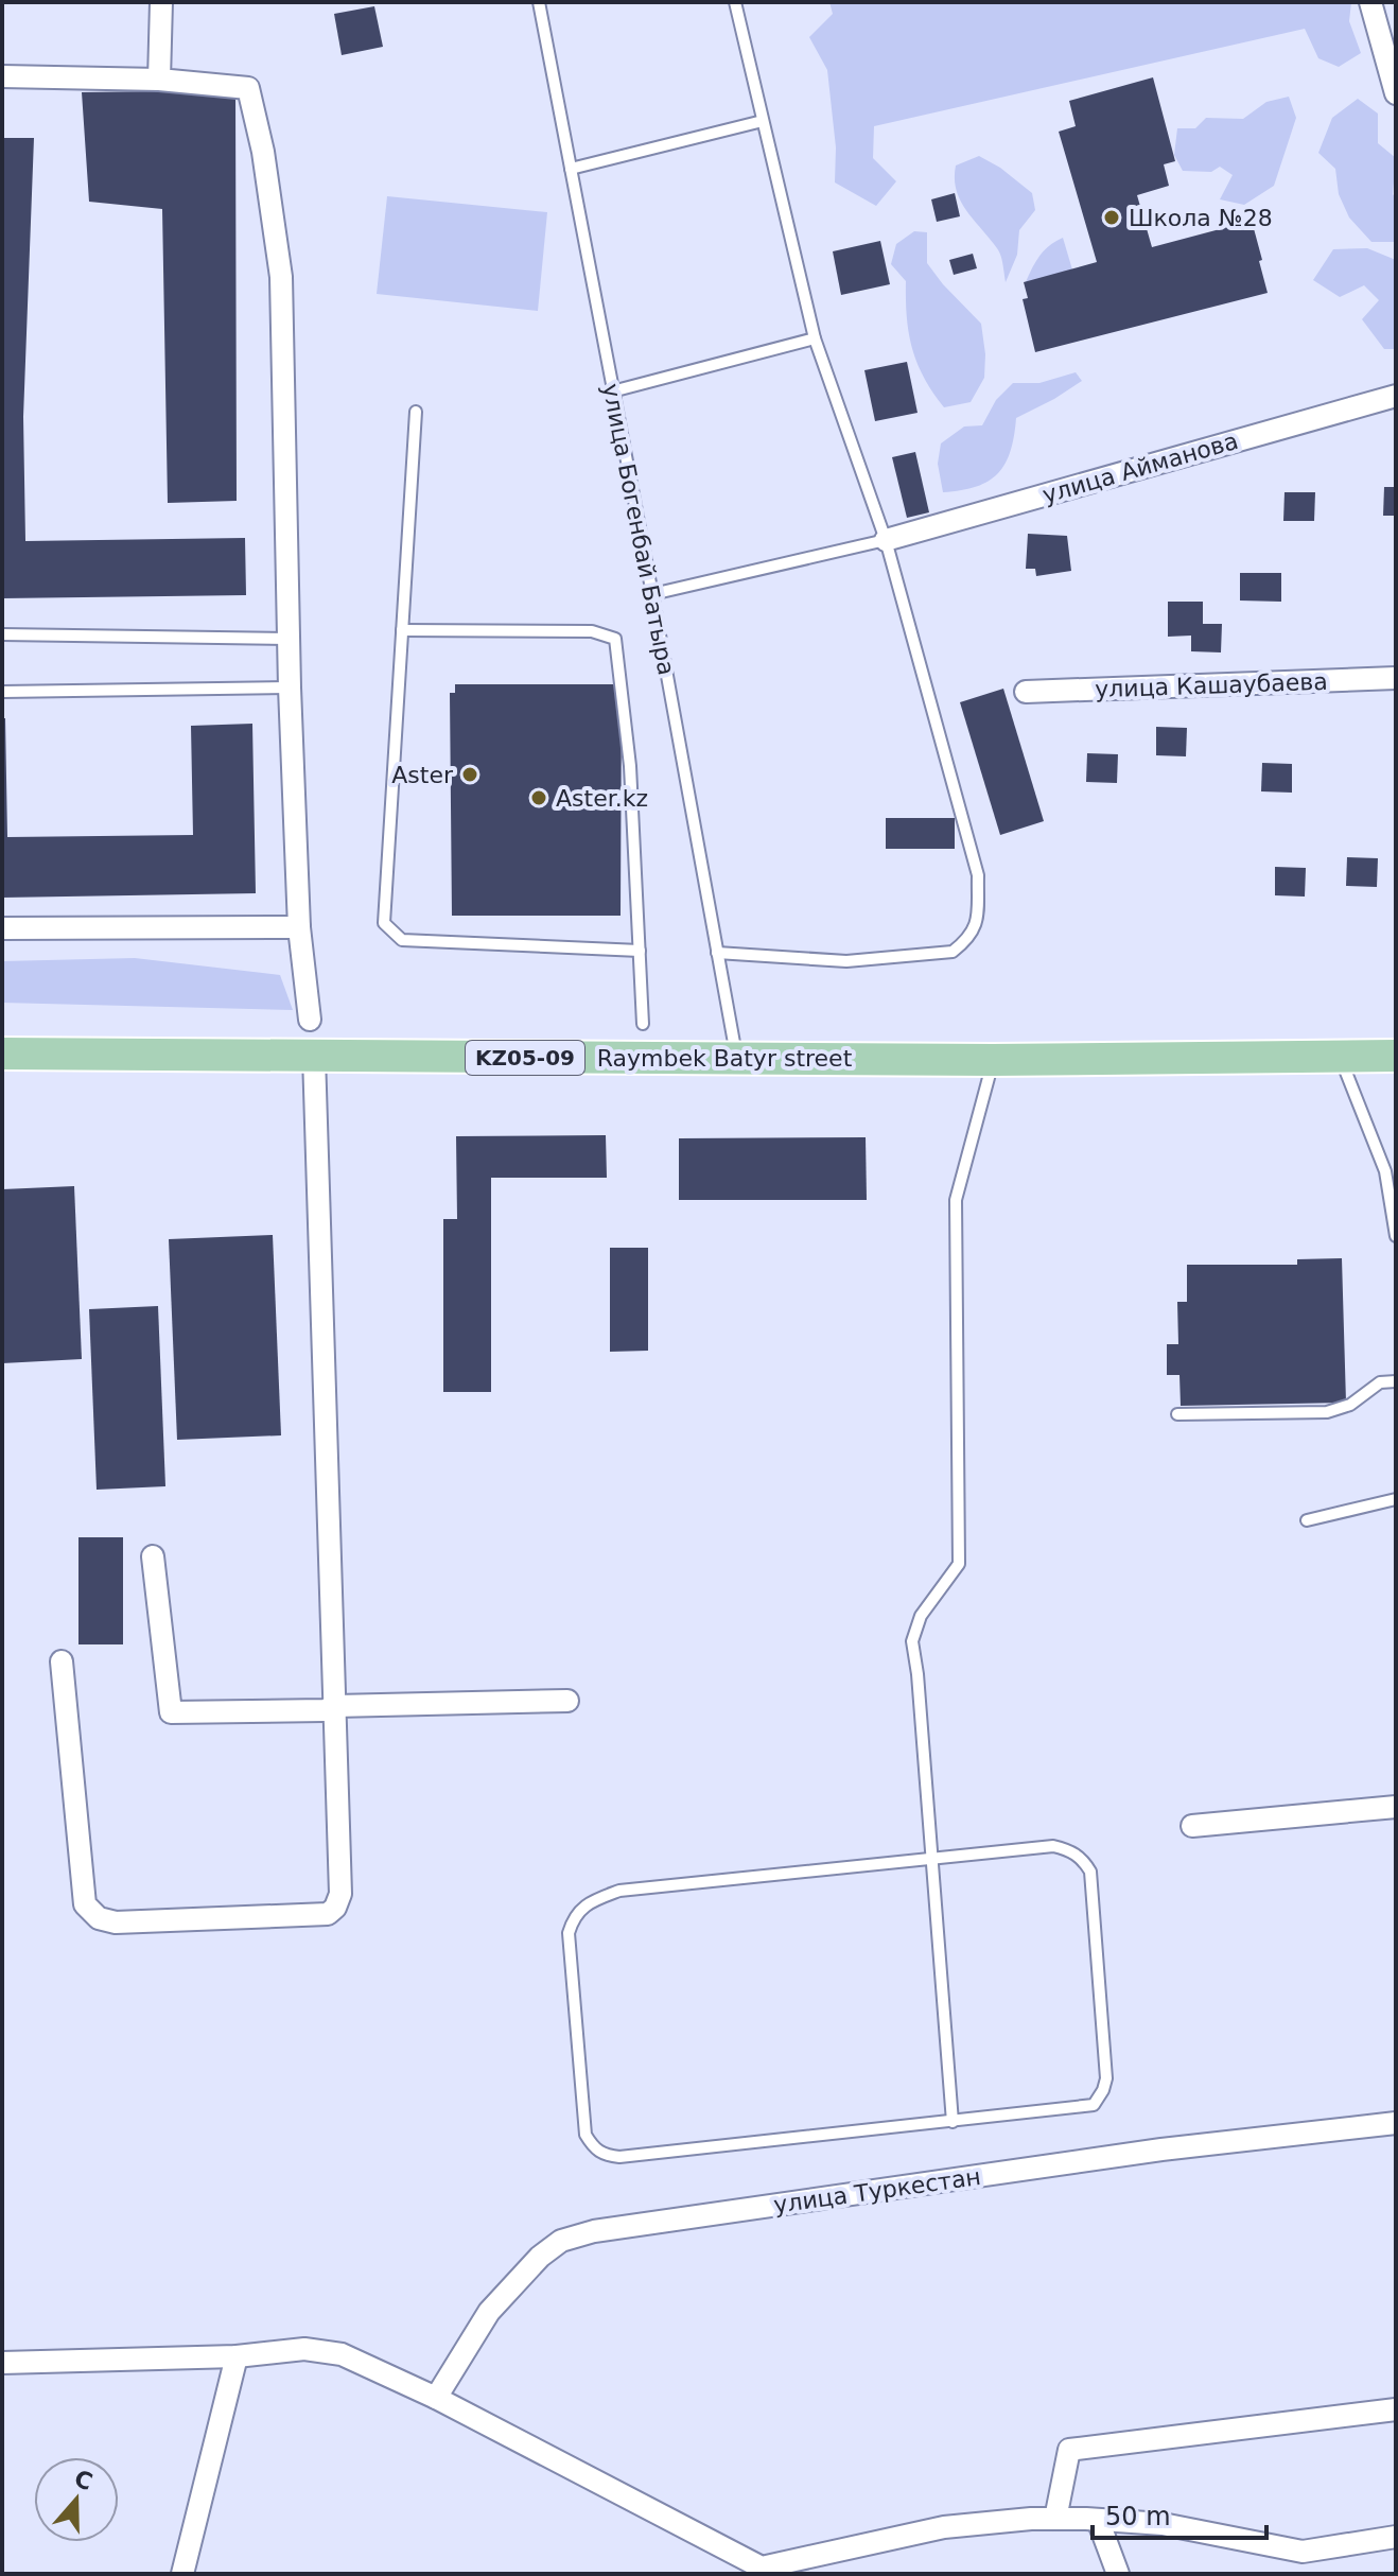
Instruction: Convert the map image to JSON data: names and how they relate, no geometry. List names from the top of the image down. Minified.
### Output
{"streets":{"main road":["KZ05-09","Raymbek Batyr street"],"street":["улица Айманова","улица Кашаубаева","улица Туркестан"],"lane":["улица Богенбай Батыра"]},"crossings":[["улица Богенбай Батыра","Raymbek Batyr street"]],"places":["Школа №28","Aster","Aster.kz"],"scale_bar":"50 m","north":"top"}
